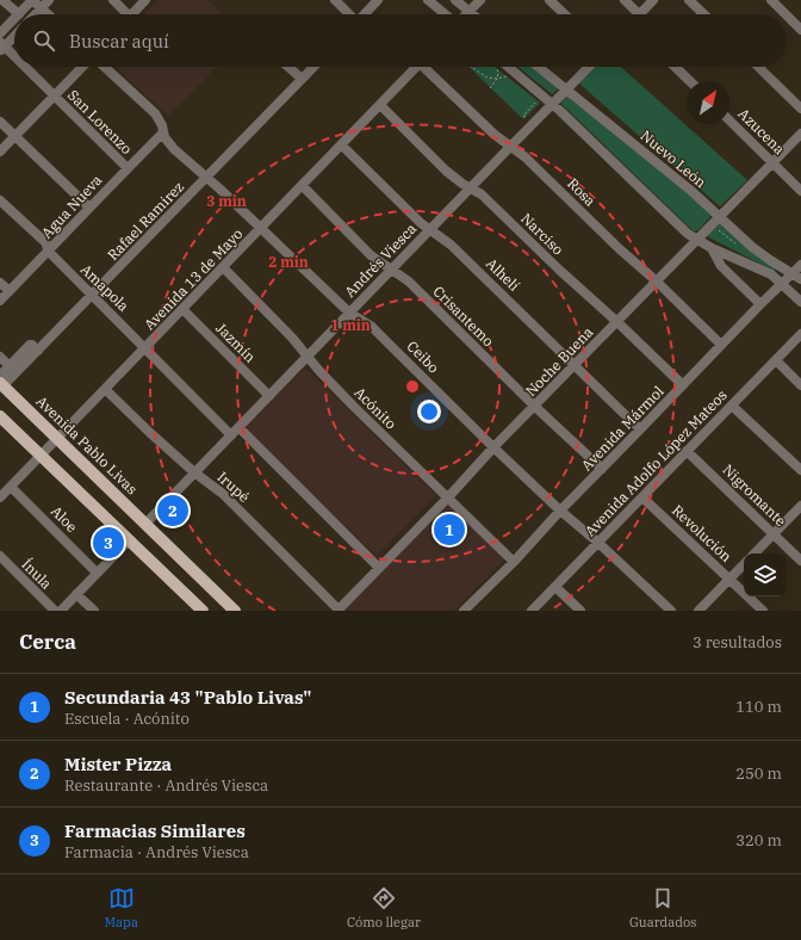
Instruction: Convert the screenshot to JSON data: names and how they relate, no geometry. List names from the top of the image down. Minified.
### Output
{"streets":{"main road":["Avenida Pablo Livas"],"street":["San Lorenzo","Azucena","Nuevo León","Rosa","Agua Nueva","Rafael Ramirez","Narciso","Andrés Viesca","Alhelí","Avenida 13 de Mayo","Amapola","Crisantemo","Jazmín","Ceibo","Noche Buena","Acónito","Avenida Mármol","Avenida Adolfo López Mateos","Irupé","Nigromante","Aloe","Revolución","Ínula"]},"crossings":[["San Lorenzo","Agua Nueva"],["Azucena","Noche Buena"],["Nuevo León","Andrés Viesca"],["Nuevo León","Noche Buena"],["Nuevo León","Avenida Mármol"],["Rosa","Andrés Viesca"],["Rosa","Noche Buena"],["Rosa","Avenida Mármol"],["Agua Nueva","Amapola"],["Agua Nueva","Ceibo"],["Rafael Ramirez","Amapola"],["Rafael Ramirez","Ceibo"],["Rafael Ramirez","Avenida Pablo Livas"],["Narciso","Andrés Viesca"],["Narciso","Avenida 13 de Mayo"],["Narciso","Noche Buena"],["Narciso","Avenida Mármol"],["Andrés Viesca","Alhelí"],["Andrés Viesca","Amapola"],["Andrés Viesca","Crisantemo"],["Andrés Viesca","Jazmín"],["Andrés Viesca","Ceibo"],["Andrés Viesca","Acónito"],["Andrés Viesca","Avenida Pablo Livas"],["Andrés Viesca","Irupé"],["Alhelí","Avenida 13 de Mayo"],["Alhelí","Noche Buena"],["Alhelí","Avenida Mármol"],["Avenida 13 de Mayo","Amapola"],["Avenida 13 de Mayo","Crisantemo"],["Avenida 13 de Mayo","Jazmín"],["Avenida 13 de Mayo","Ceibo"],["Avenida 13 de Mayo","Acónito"],["Avenida 13 de Mayo","Avenida Pablo Livas"],["Avenida 13 de Mayo","Irupé"],["Avenida 13 de Mayo","Aloe"],["Crisantemo","Noche Buena"],["Crisantemo","Avenida Mármol"],["Ceibo","Noche Buena"],["Ceibo","Avenida Mármol"],["Ceibo","Avenida Adolfo López Mateos"],["Noche Buena","Acónito"],["Noche Buena","Irupé"],["Acónito","Avenida Mármol"],["Avenida Adolfo López Mateos","Nigromante"],["Avenida Adolfo López Mateos","Revolución"]],"north":"top right","page":{"search":"Buscar aquí","pins":["2","1","3"],"heading":["Cerca","3 resultados"],"list":[{"mark":"1","name":"Secundaria 43 \"Pablo Livas\"","note":"Escuela · Acónito","value":"110 m"},{"mark":"2","name":"Mister Pizza","note":"Restaurante · Andrés Viesca","value":"250 m"},{"mark":"3","name":"Farmacias Similares","note":"Farmacia · Andrés Viesca","value":"320 m"}],"nav":["Mapa","Cómo llegar","Guardados"]},"rings":["3 min","2 min","1 min"]}
